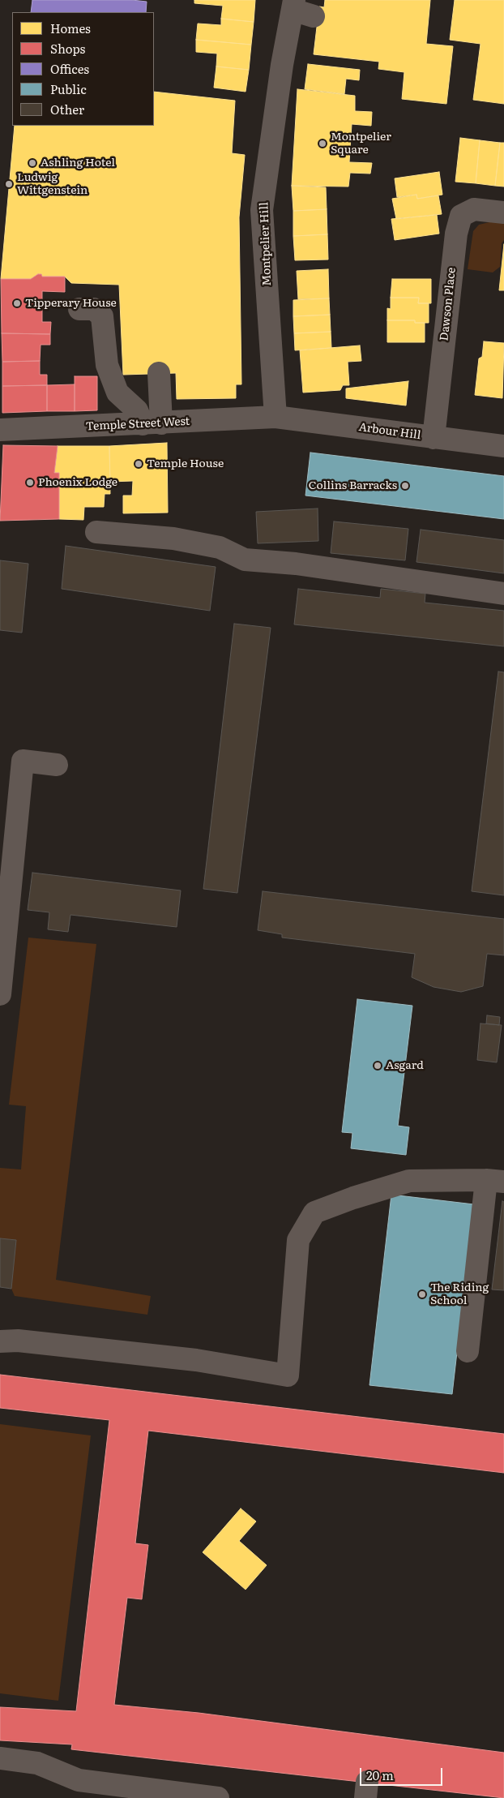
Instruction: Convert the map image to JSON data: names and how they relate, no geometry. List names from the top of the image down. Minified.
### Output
{"streets":{"street":["Montpelier Hill","Dawson Place","Temple Street West","Arbour Hill"]},"crossings":[["Montpelier Hill","Temple Street West"],["Montpelier Hill","Arbour Hill"],["Dawson Place","Arbour Hill"],["Temple Street West","Arbour Hill"]],"places":["Montpelier Square","Ashling Hotel","Ludwig Wittgenstein","Tipperary House","Temple House","Phoenix Lodge","Collins Barracks","Asgard","The Riding School"],"legend":["Homes","Shops","Offices","Public","Other"],"scale_bar":"20 m"}
